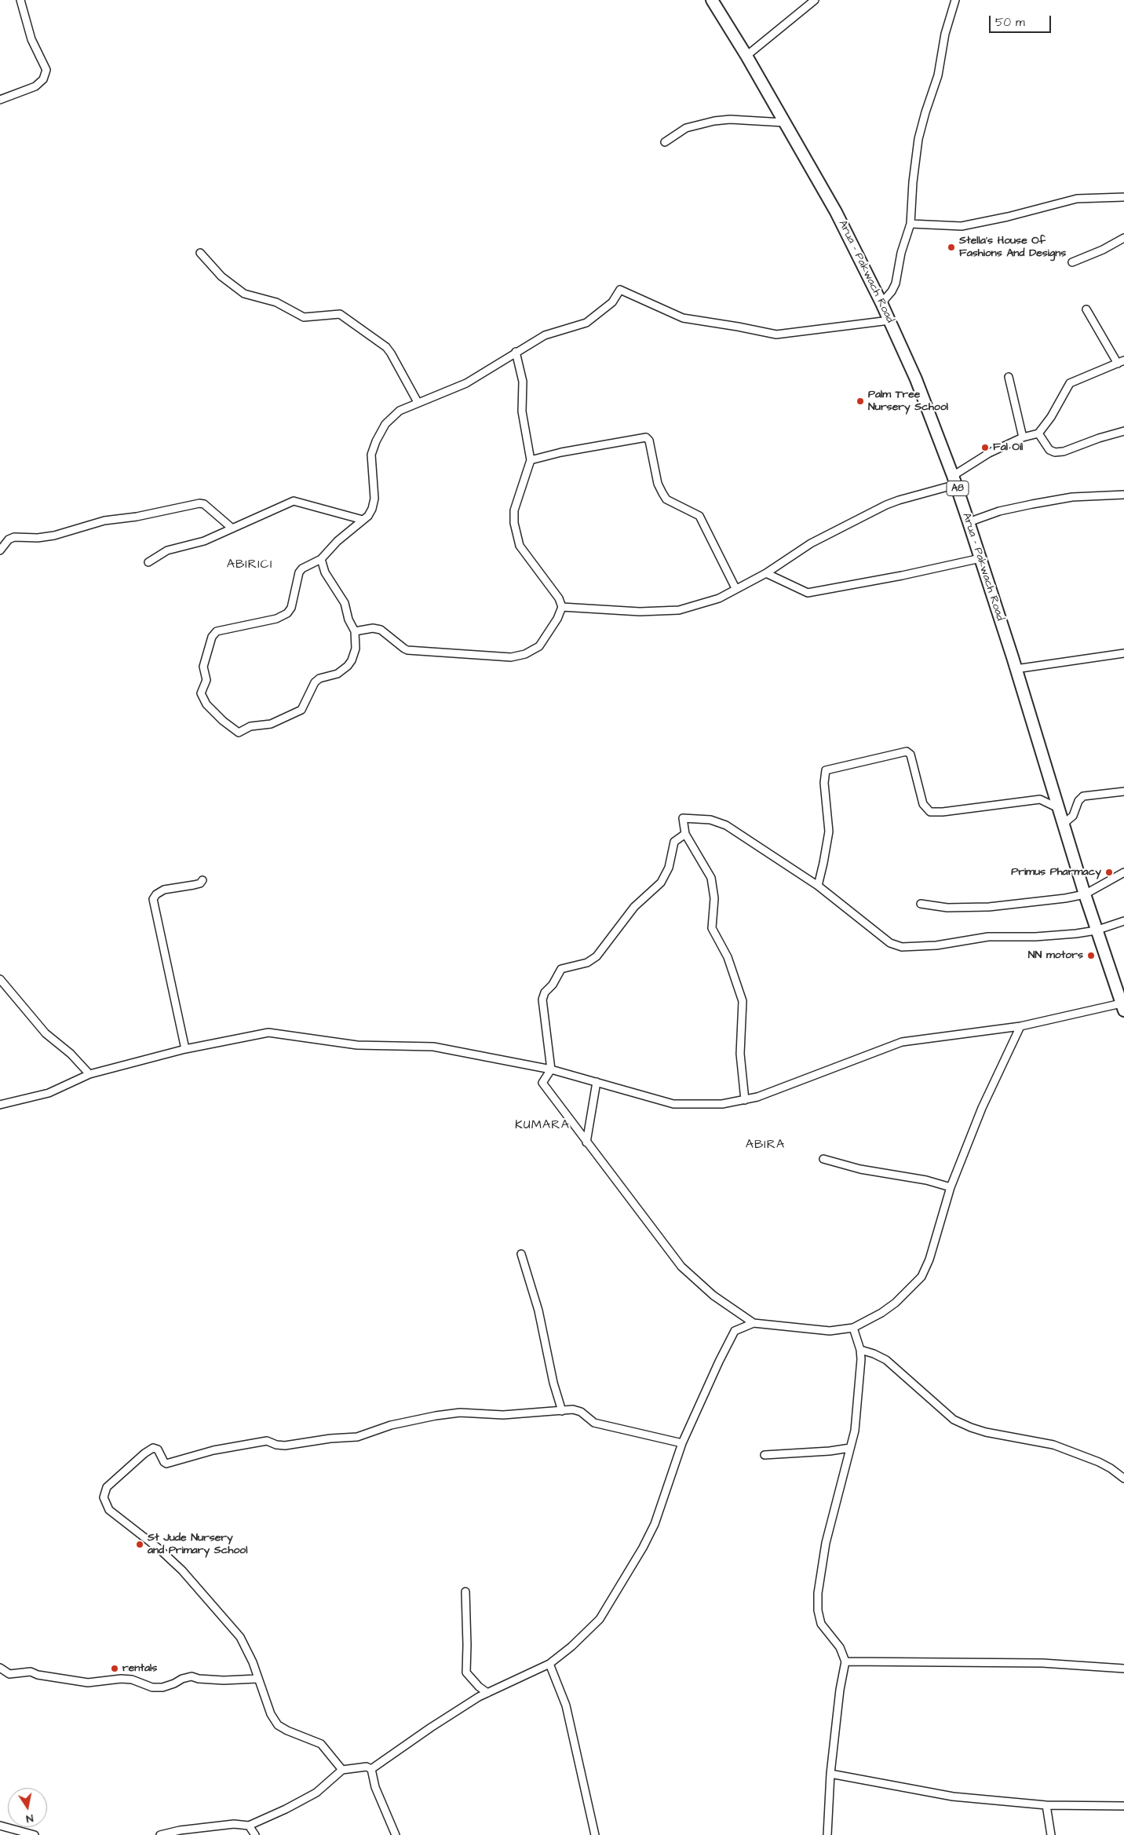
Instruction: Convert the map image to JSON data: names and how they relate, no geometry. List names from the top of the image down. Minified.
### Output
{"streets":{"main road":["Arua - Pakwach Road","A8"]},"districts":["ABIRICI","KUMARA","ABIRA"],"places":["Stella's House Of Fashions And Designs","Palm Tree Nursery School","Fal Oil","Primus Pharmacy","NN motors","St Jude Nursery and Primary School","rentals"],"scale_bar":"50 m","north":"bottom"}
